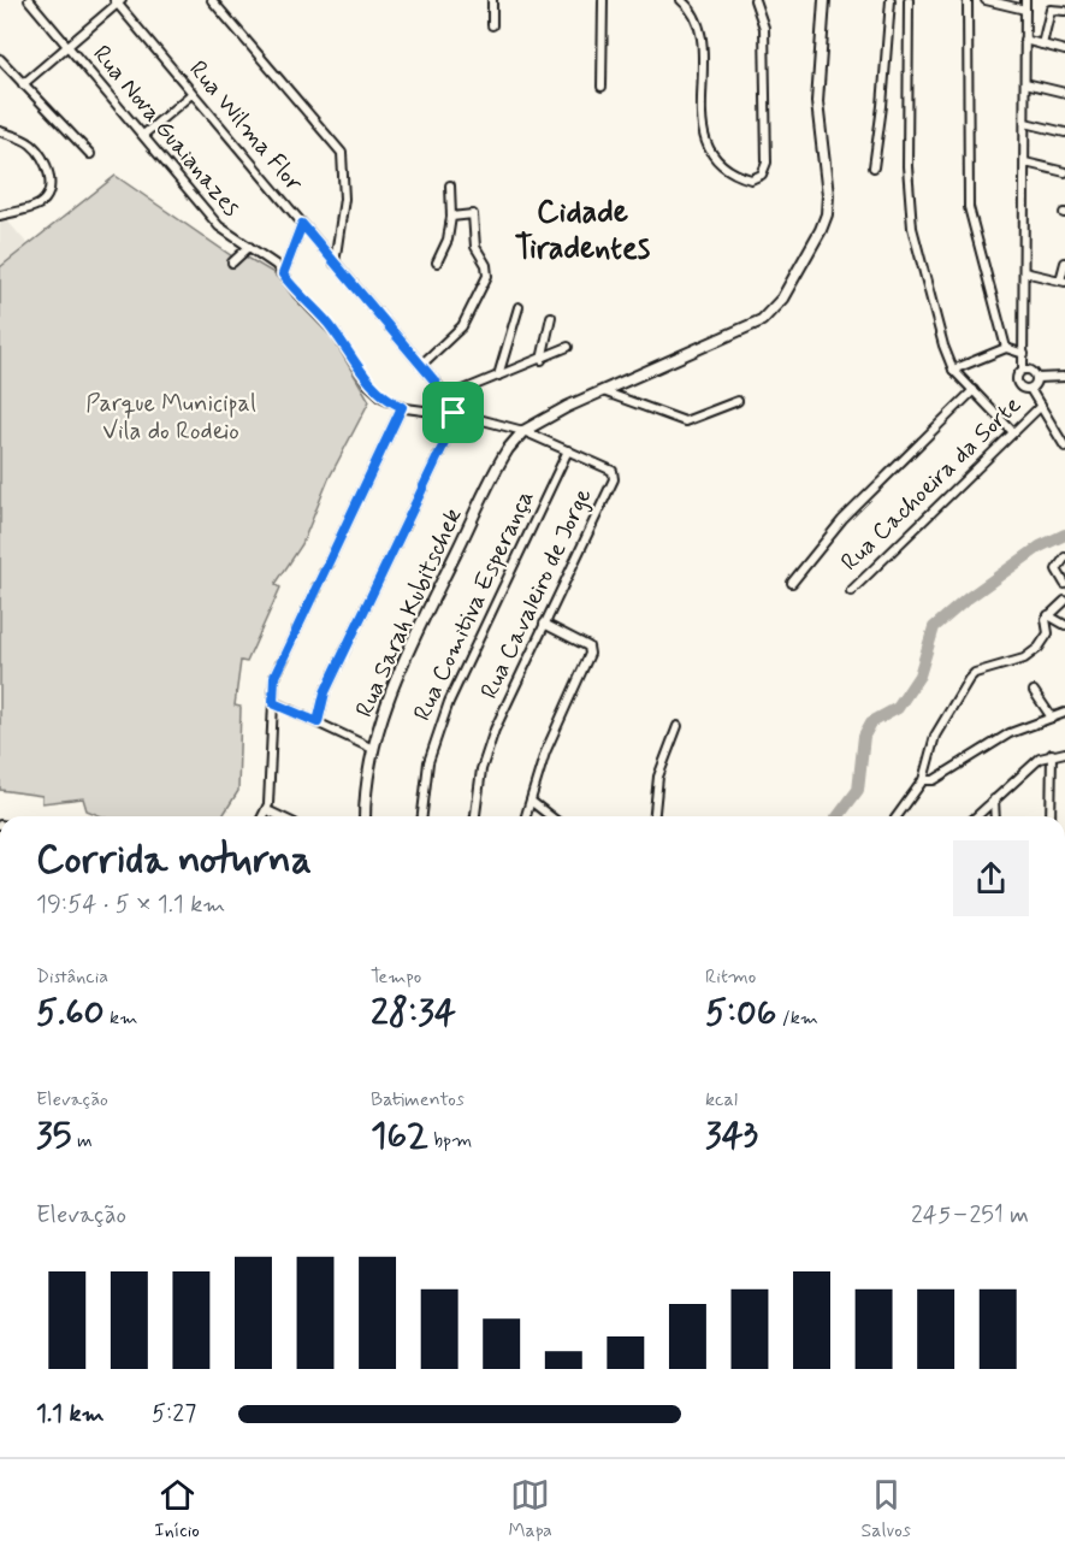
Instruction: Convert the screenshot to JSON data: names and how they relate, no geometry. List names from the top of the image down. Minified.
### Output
{"streets":{"street":["Rua Wilma Flor","Rua Nova Guaianazes","Rua Cachoeira da Sorte","Rua Cavaleiro de Jorge","Rua Comitiva Esperança","Rua Sarah Kubitschek"]},"crossings":[["Rua Wilma Flor","Rua Cavaleiro de Jorge"],["Rua Nova Guaianazes","Rua Cavaleiro de Jorge"],["Rua Cavaleiro de Jorge","Rua Comitiva Esperança"],["Rua Cavaleiro de Jorge","Rua Sarah Kubitschek"]],"districts":["Cidade Tiradentes"],"parks":["Parque Municipal Vila do Rodeio"],"page":{"heading":["Corrida noturna","19:54 · 5 × 1.1 km"],"stats":[["Distância","5.60 km"],["Tempo","28:34"],["Ritmo","5:06 /km"],["Elevação","35 m"],["Batimentos","162 bpm"],["kcal","343"]],"chart":["Elevação","245–251 m"],"list":[{"name":"1.1 km","note":"5:27"}],"tabs":["Início","Mapa","Salvos"]}}
